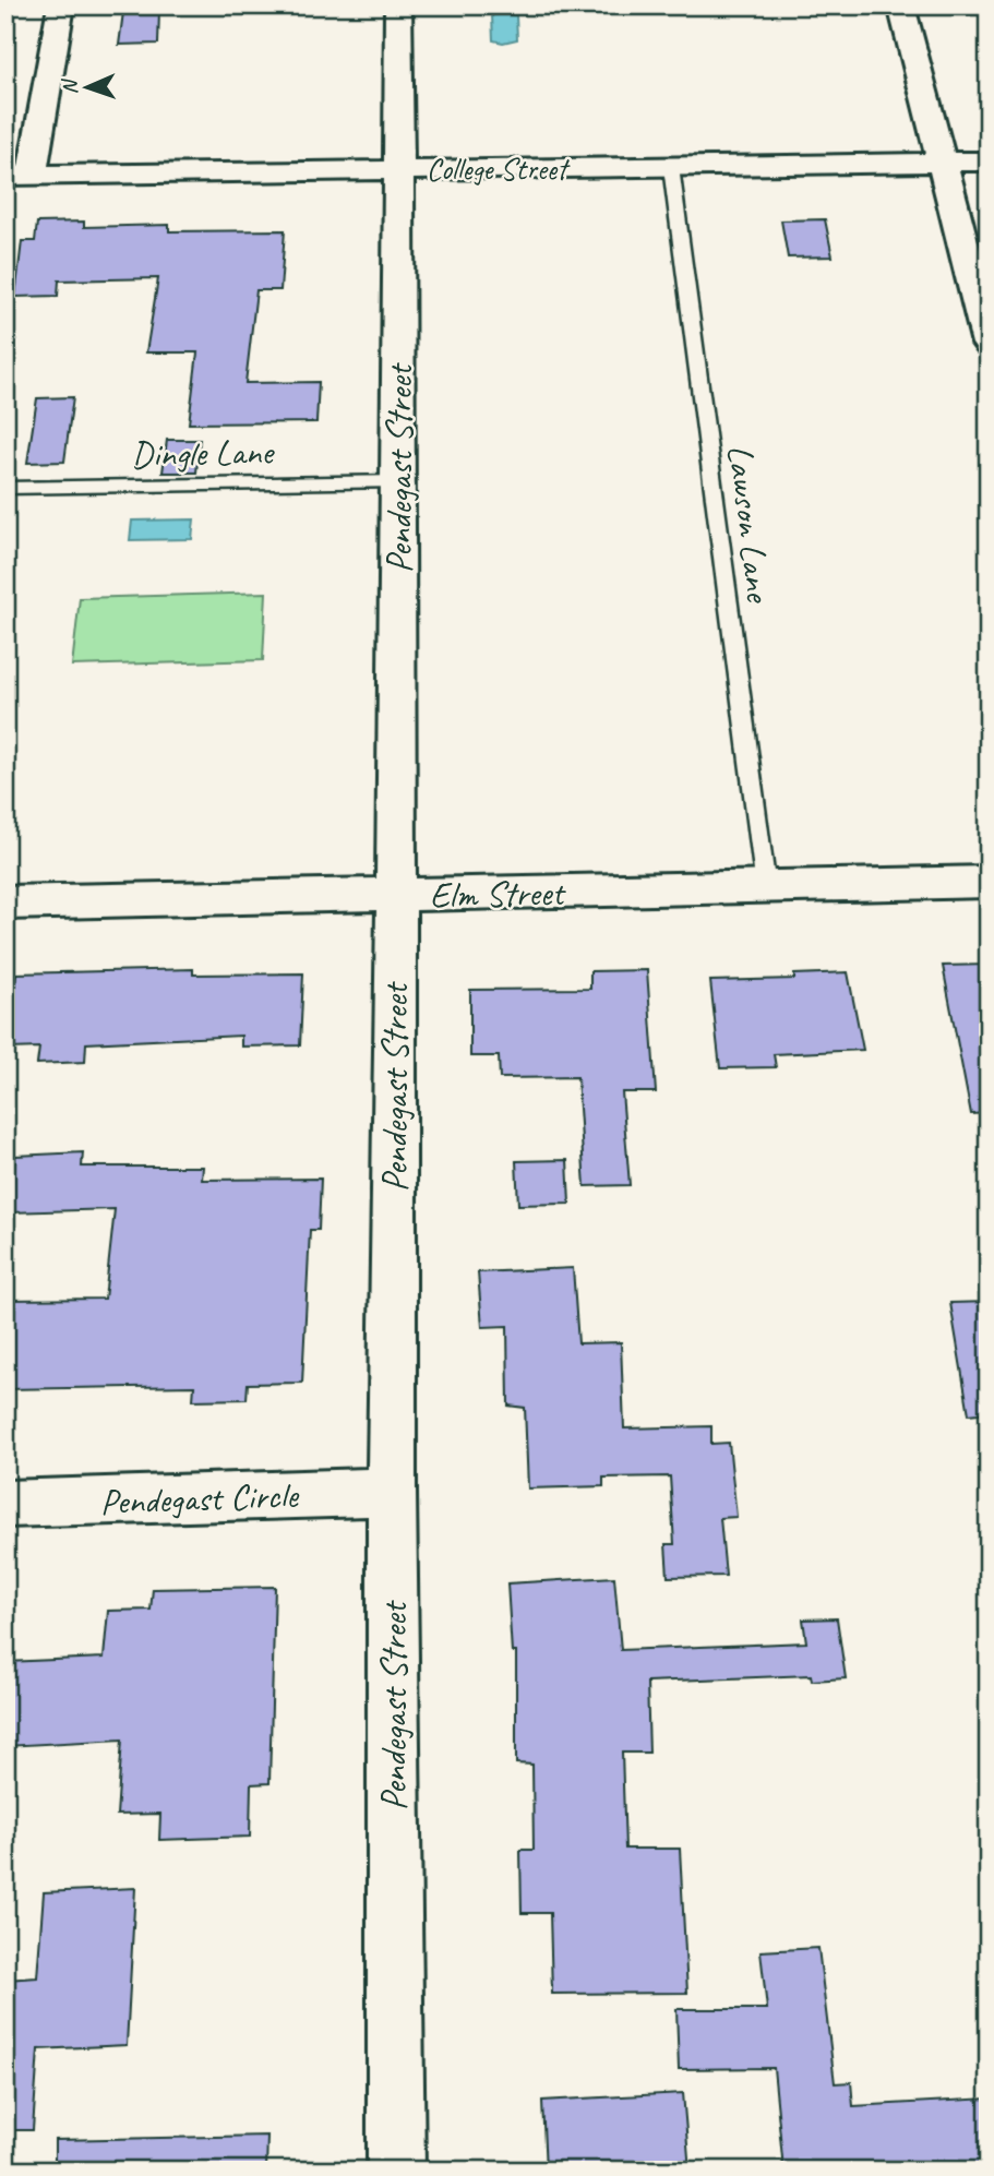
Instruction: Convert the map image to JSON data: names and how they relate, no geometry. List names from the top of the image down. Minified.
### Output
{"streets":{"street":["College Street","Pendegast Street","Elm Street","Pendegast Circle"],"lane":["Dingle Lane","Lawson Lane"]},"crossings":[["College Street","Pendegast Street"],["College Street","Lawson Lane"],["Dingle Lane","Pendegast Street"],["Pendegast Street","Elm Street"],["Pendegast Street","Pendegast Circle"],["Lawson Lane","Elm Street"]],"north":"left"}
